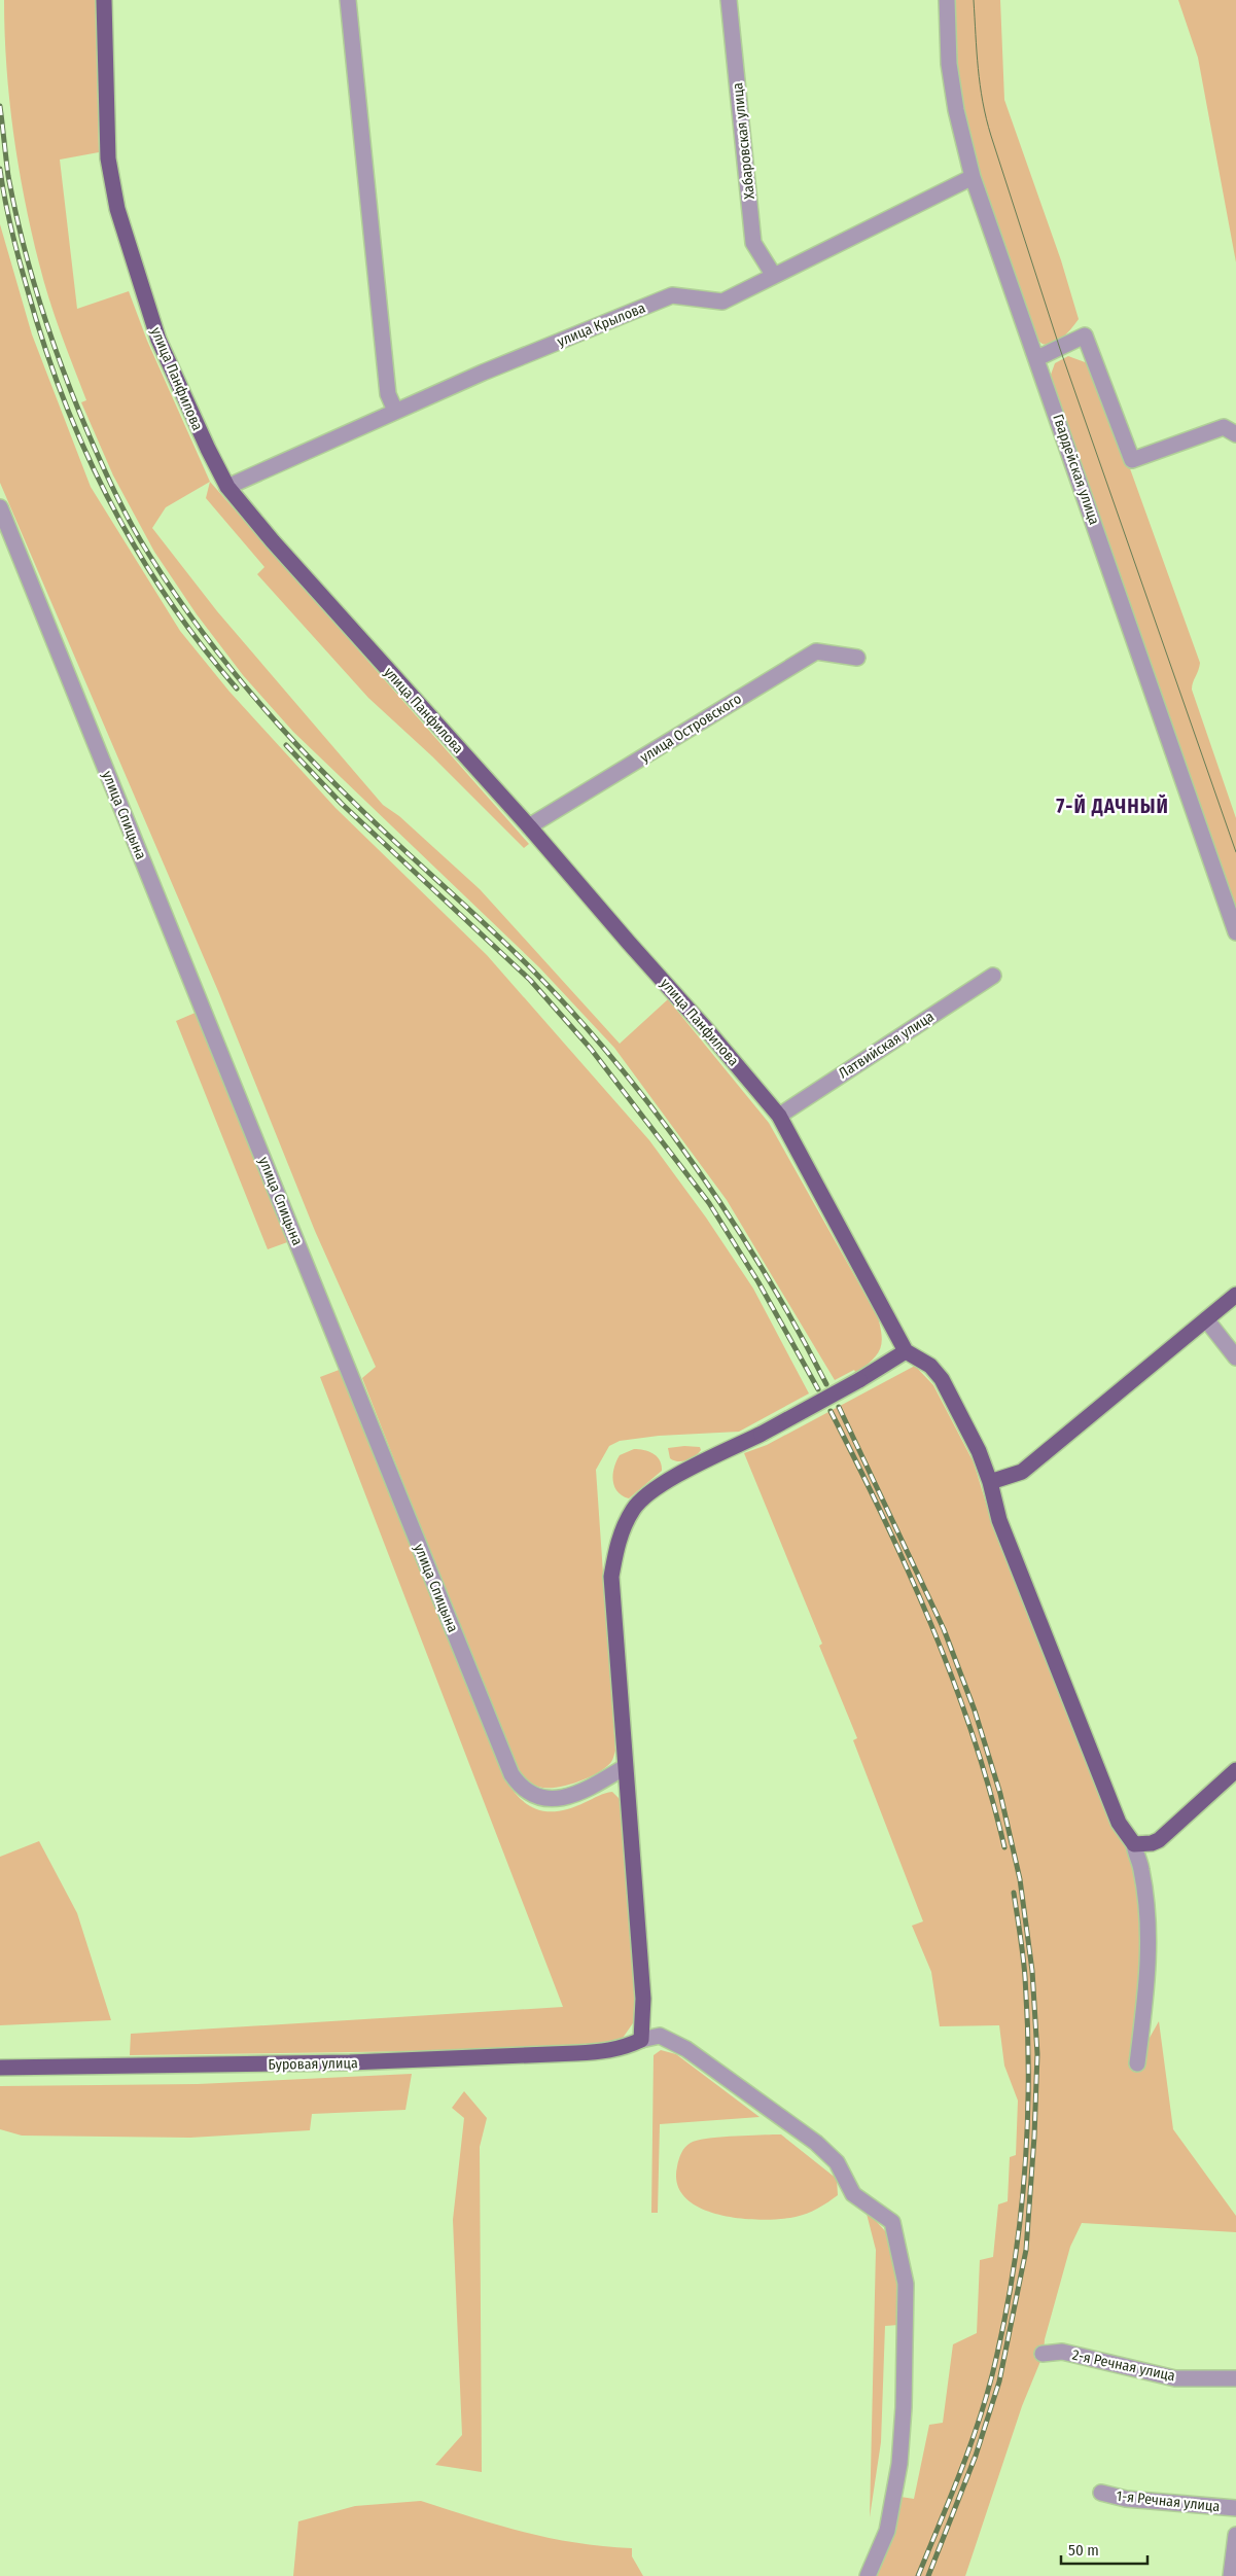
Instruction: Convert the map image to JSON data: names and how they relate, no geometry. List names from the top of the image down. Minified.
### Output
{"streets":{"main road":["улица Панфилова","Буровая улица"],"street":["Хабаровская улица","улица Крылова","Гвардейская улица","улица Островского","улица Спицына","Латвийская улица","2-я Речная улица","1-я Речная улица"]},"crossings":[["Хабаровская улица","улица Крылова"],["улица Крылова","улица Панфилова"],["улица Крылова","Гвардейская улица"],["улица Панфилова","улица Островского"],["улица Панфилова","Латвийская улица"]],"districts":["7-Й ДАЧНЫЙ"],"scale_bar":"50 m"}
